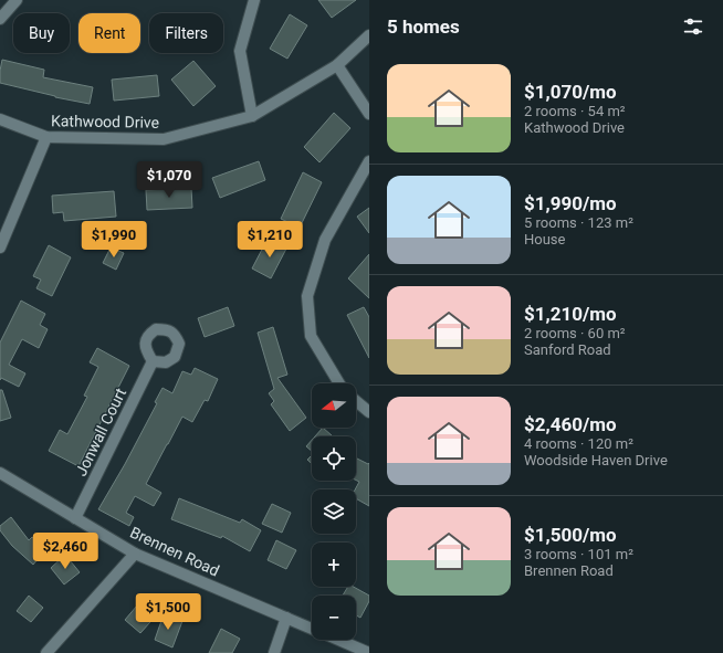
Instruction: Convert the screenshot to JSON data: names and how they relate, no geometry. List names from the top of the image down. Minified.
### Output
{"streets":{"street":["Kathwood Drive","Jonwall Court","Brennen Road"]},"crossings":[["Jonwall Court","Brennen Road"]],"north":"left","page":{"heading":"5 homes","chip":["Buy","Rent","Filters"],"list":[{"name":"$1,070/mo","note":"2 rooms · 54 m² · Kathwood Drive"},{"name":"$1,990/mo","note":"5 rooms · 123 m² · House"},{"name":"$1,210/mo","note":"2 rooms · 60 m² · Sanford Road"},{"name":"$2,460/mo","note":"4 rooms · 120 m² · Woodside Haven Drive"},{"name":"$1,500/mo","note":"3 rooms · 101 m² · Brennen Road"}],"price":["$1,070","$1,990","$1,210","$2,460","$1,500"],"map_buttons":["+","−"]}}
